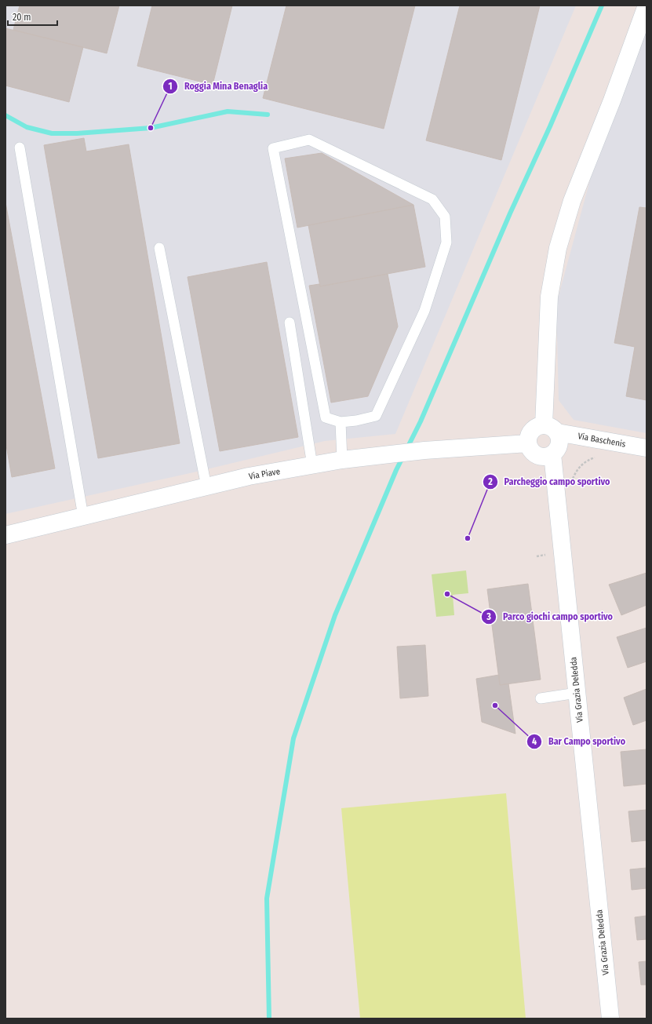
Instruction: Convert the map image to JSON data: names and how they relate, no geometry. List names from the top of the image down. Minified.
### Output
{"streets":{"street":["Via Baschenis","Via Piave","Via Grazia Deledda"]},"crossings":[["Via Baschenis","Via Piave"],["Via Baschenis","Via Grazia Deledda"],["Via Piave","Via Grazia Deledda"]],"places":["Roggia Mina Benaglia","Parcheggio campo sportivo","Parco giochi campo sportivo","Bar Campo sportivo"],"scale_bar":"20 m"}
